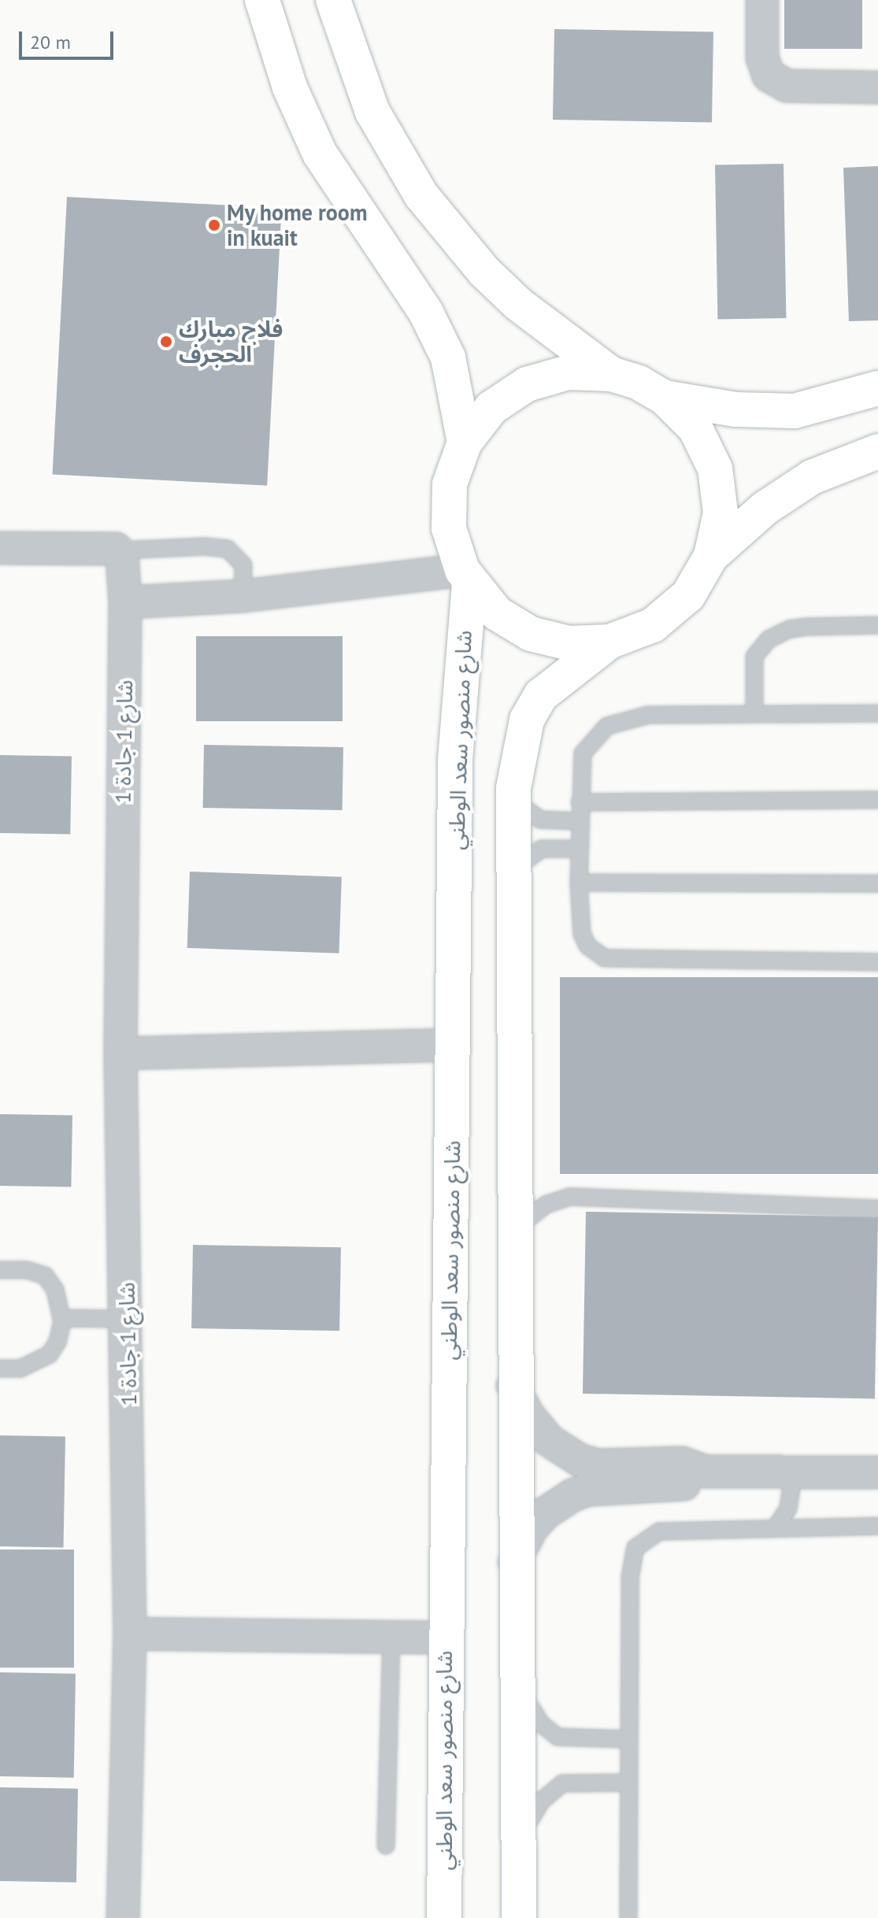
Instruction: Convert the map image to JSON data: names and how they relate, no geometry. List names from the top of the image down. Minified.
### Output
{"streets":{"street":["شارع منصور سعد الوطني","شارع 1 جادة 1"]},"places":["My home room in kuait","فلاح مبارك الحجرف"],"scale_bar":"20 m"}
